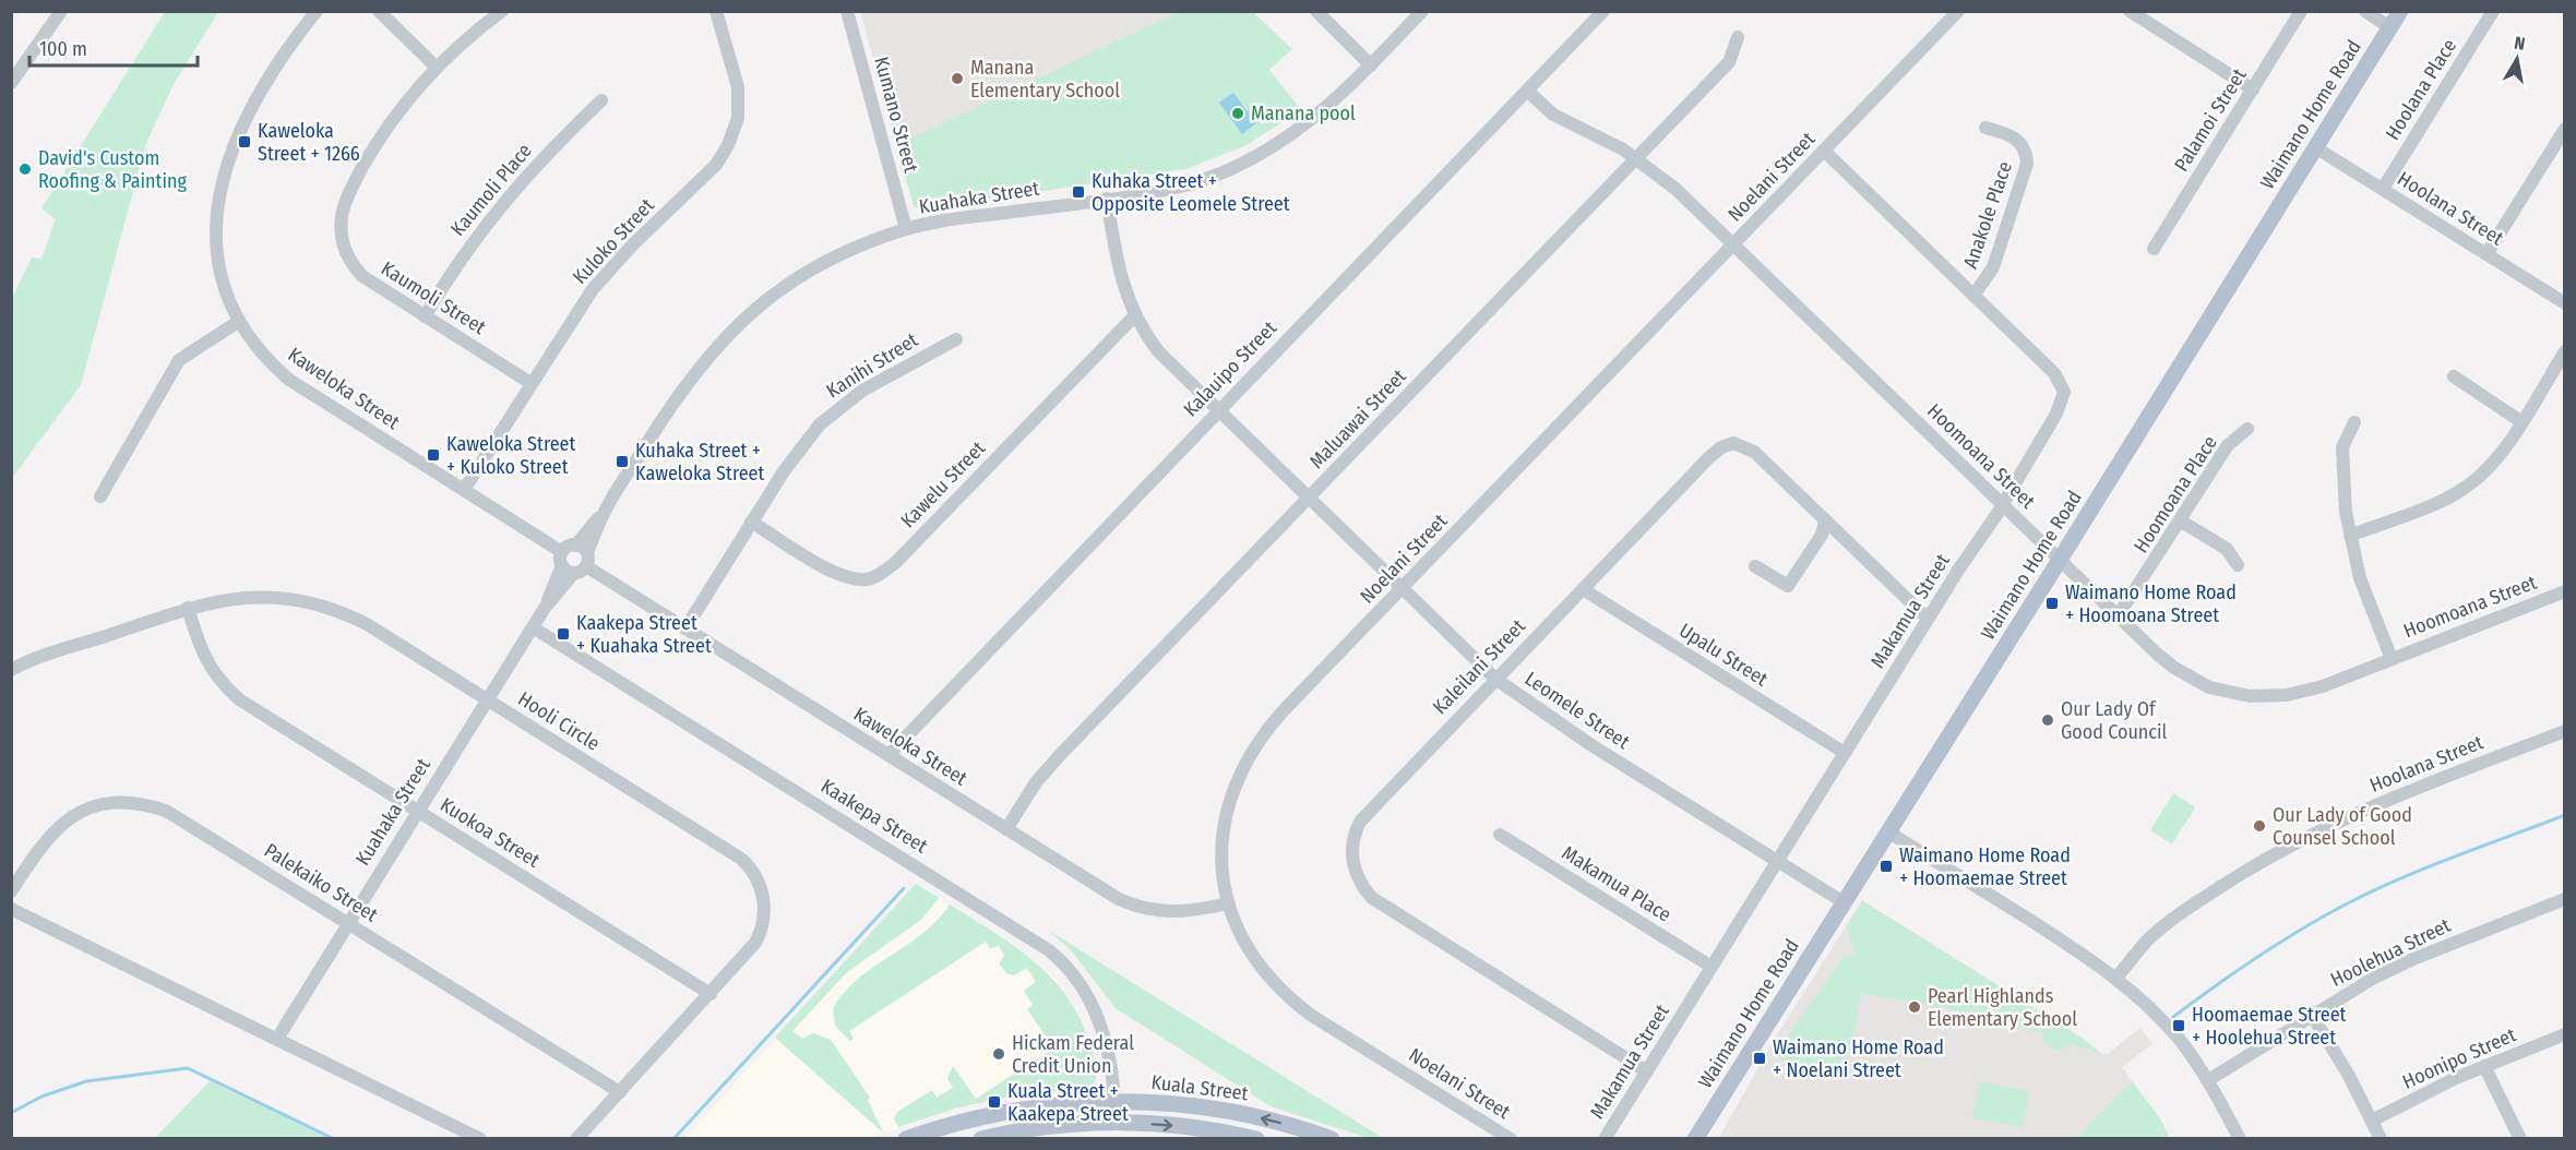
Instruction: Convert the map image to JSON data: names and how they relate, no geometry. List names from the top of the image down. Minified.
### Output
{"streets":{"main road":["Waimano Home Road","Kuala Street"],"street":["Hoolana Place","Kumano Street","Palamoi Street","Noelani Street","Kaumoli Place","Kuahaka Street","Hoolana Street","Anakole Place","Kuloko Street","Kaumoli Street","Kanihi Street","Kalauipo Street","Kaweloka Street","Maluawai Street","Hoomoana Street","Kawelu Street","Hoomoana Place","Makamua Street","Upalu Street","Kaleilani Street","Leomele Street","Hooli Circle","Kaakepa Street","Kuokoa Street","Palekaiko Street","Makamua Place","Hoolehua Street","Hoonipo Street"]},"crossings":[["Hoolana Place","Hoolana Street"],["Kumano Street","Kuahaka Street"],["Waimano Home Road","Hoolana Street"],["Waimano Home Road","Hoomoana Street"],["Waimano Home Road","Leomele Street"],["Noelani Street","Kaweloka Street"],["Noelani Street","Hoomoana Street"],["Noelani Street","Makamua Street"],["Noelani Street","Leomele Street"],["Kaumoli Place","Kaumoli Street"],["Kuahaka Street","Kaweloka Street"],["Kuahaka Street","Leomele Street"],["Kuahaka Street","Hooli Circle"],["Kuahaka Street","Kaakepa Street"],["Kuahaka Street","Kuokoa Street"],["Kuahaka Street","Palekaiko Street"],["Anakole Place","Makamua Street"],["Kuloko Street","Kaumoli Street"],["Kuloko Street","Kaweloka Street"],["Kanihi Street","Kaweloka Street"],["Kanihi Street","Kawelu Street"],["Kalauipo Street","Kaweloka Street"],["Kalauipo Street","Hoomoana Street"],["Kalauipo Street","Leomele Street"],["Kaweloka Street","Maluawai Street"],["Maluawai Street","Hoomoana Street"],["Maluawai Street","Leomele Street"],["Hoomoana Street","Hoomoana Place"],["Hoomoana Street","Makamua Street"],["Kawelu Street","Leomele Street"],["Makamua Street","Upalu Street"],["Makamua Street","Kaleilani Street"],["Makamua Street","Leomele Street"],["Makamua Street","Makamua Place"],["Upalu Street","Kaleilani Street"],["Kaleilani Street","Leomele Street"],["Hooli Circle","Kuokoa Street"],["Hooli Circle","Palekaiko Street"],["Kaakepa Street","Kuala Street"]],"places":{"other":["Manana Elementary School","Manana pool","David's Custom Roofing & Painting","Our Lady Of Good Council","Our Lady of Good Counsel School","Pearl Highlands Elementary School","Hickam Federal Credit Union"],"transit":["Kaweloka Street + 1266","Kuhaka Street + Opposite Leomele Street","Kaweloka Street + Kuloko Street","Kuhaka Street + Kaweloka Street","Waimano Home Road + Hoomoana Street","Kaakepa Street + Kuahaka Street","Waimano Home Road + Hoomaemae Street","Hoomaemae Street + Hoolehua Street","Waimano Home Road + Noelani Street","Kuala Street + Kaakepa Street"]},"scale_bar":"100 m","north":"top"}
